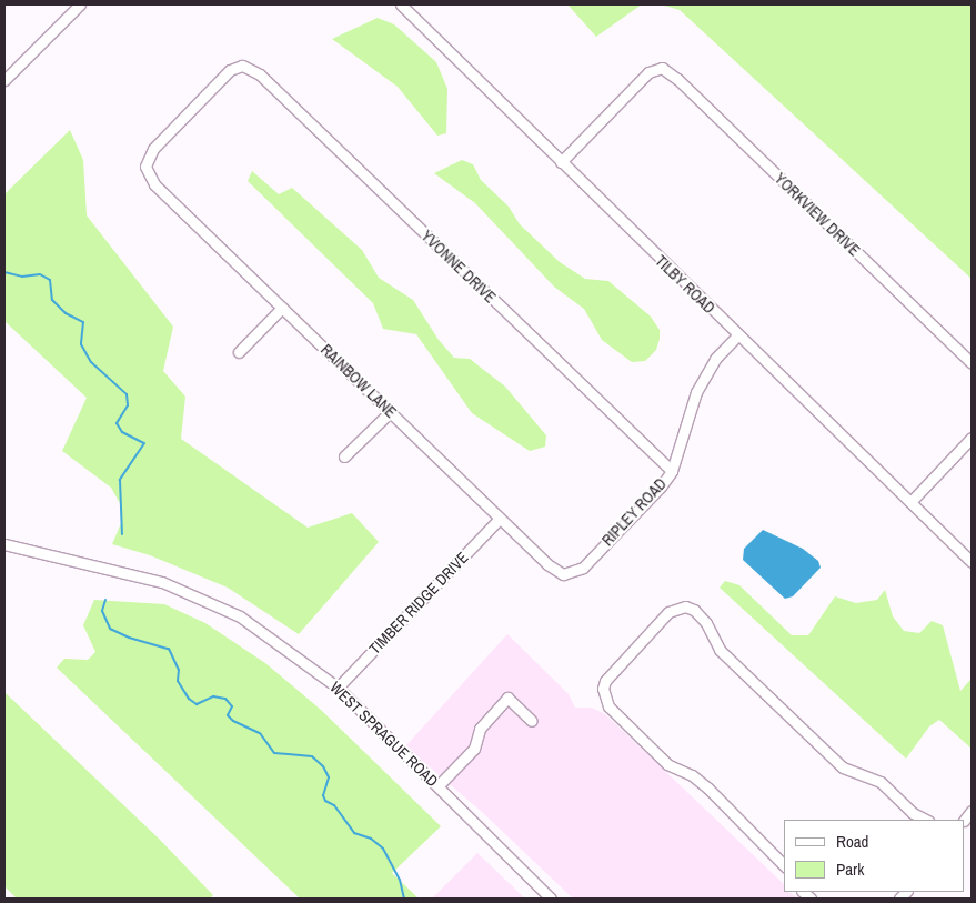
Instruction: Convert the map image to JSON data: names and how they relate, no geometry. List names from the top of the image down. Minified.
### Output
{"streets":{"street":["YORKVIEW DRIVE","YVONNE DRIVE","TILBY ROAD","RAINBOW LANE","RIPLEY ROAD","TIMBER RIDGE DRIVE","WEST SPRAGUE ROAD"]},"crossings":[["YORKVIEW DRIVE","TILBY ROAD"],["YVONNE DRIVE","RAINBOW LANE"],["YVONNE DRIVE","RIPLEY ROAD"],["TILBY ROAD","RIPLEY ROAD"],["RAINBOW LANE","RIPLEY ROAD"],["RAINBOW LANE","TIMBER RIDGE DRIVE"],["TIMBER RIDGE DRIVE","WEST SPRAGUE ROAD"]],"legend":["Road","Park"]}
